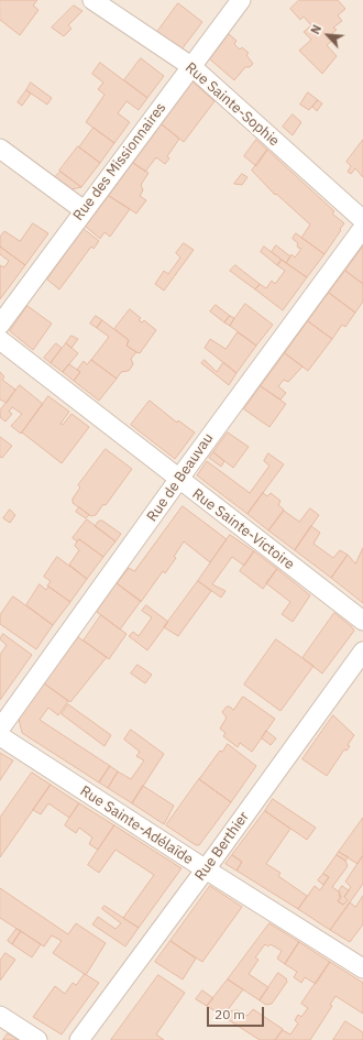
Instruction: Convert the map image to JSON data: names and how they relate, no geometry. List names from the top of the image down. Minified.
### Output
{"streets":{"street":["Rue Sainte-Sophie","Rue des Missionnaires","Rue de Beauvau","Rue Sainte-Victoire","Rue Sainte-Adélaïde","Rue Berthier"]},"crossings":[["Rue Sainte-Sophie","Rue des Missionnaires"],["Rue de Beauvau","Rue Sainte-Victoire"],["Rue Sainte-Adélaïde","Rue Berthier"]],"scale_bar":"20 m","north":"top left"}
